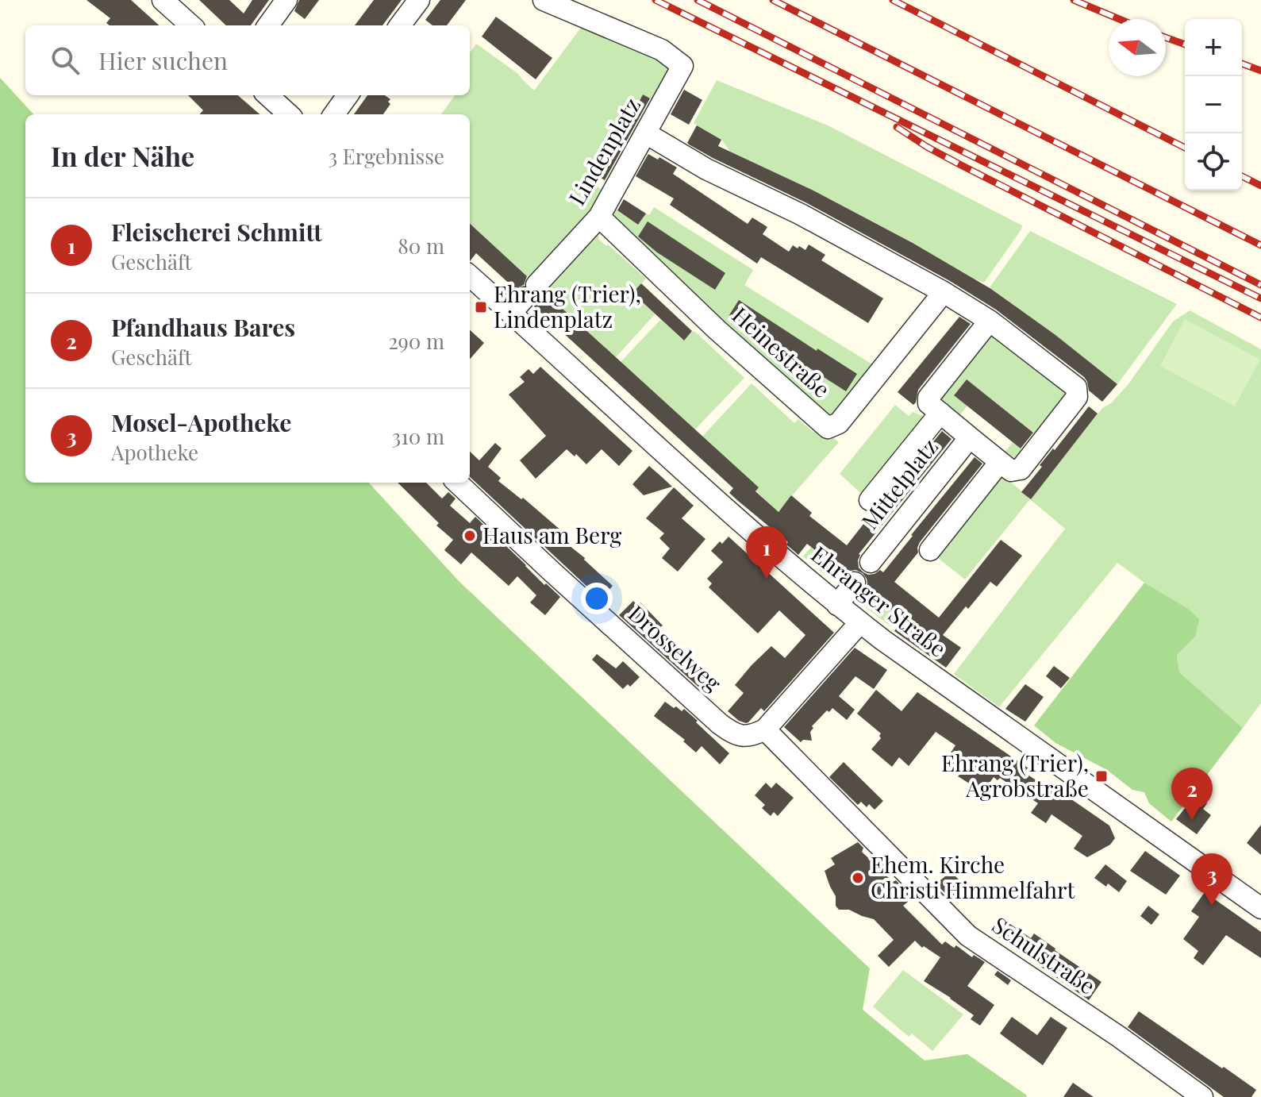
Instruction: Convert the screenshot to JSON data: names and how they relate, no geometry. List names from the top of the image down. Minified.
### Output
{"streets":{"street":["Lindenplatz","Heinestraße","Mittelplatz","Ehranger Straße","Drosselweg","Schulstraße"]},"crossings":[["Lindenplatz","Heinestraße"],["Lindenplatz","Ehranger Straße"],["Drosselweg","Schulstraße"]],"places":{"transit":["Ehrang (Trier), Lindenplatz","Ehrang (Trier), Agrobstraße"],"other":["Haus am Berg","Ehem. Kirche Christi Himmelfahrt"]},"north":"left","page":{"map_buttons":["+","−"],"search":"Hier suchen","heading":["In der Nähe","3 Ergebnisse"],"list":[{"mark":"1","name":"Fleischerei Schmitt","note":"Geschäft","value":"80 m"},{"mark":"2","name":"Pfandhaus Bares","note":"Geschäft","value":"290 m"},{"mark":"3","name":"Mosel-Apotheke","note":"Apotheke","value":"310 m"}],"pins":["1","2","3"]}}
